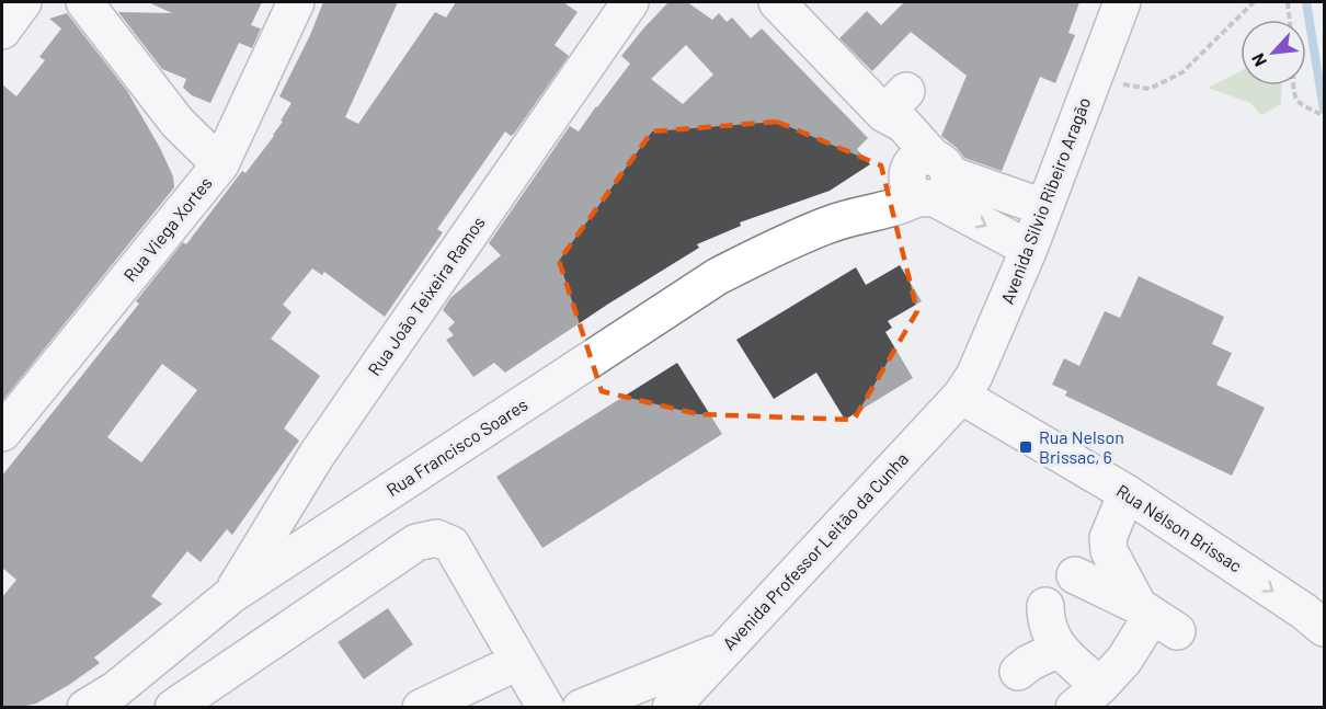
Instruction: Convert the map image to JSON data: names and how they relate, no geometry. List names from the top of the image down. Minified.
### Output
{"streets":{"street":["Avenida Silvio Ribeiro Aragão","Rua Viega Xortes","Rua João Teixeira Ramos","Rua Francisco Soares","Rua Nélson Brissac","Avenida Professor Leitão da Cunha"]},"crossings":[["Avenida Silvio Ribeiro Aragão","Rua Nélson Brissac"],["Avenida Silvio Ribeiro Aragão","Avenida Professor Leitão da Cunha"],["Rua João Teixeira Ramos","Rua Francisco Soares"],["Rua Nélson Brissac","Avenida Professor Leitão da Cunha"]],"places":{"transit":["Rua Nelson Brissac, 6"]},"north":"bottom left"}
